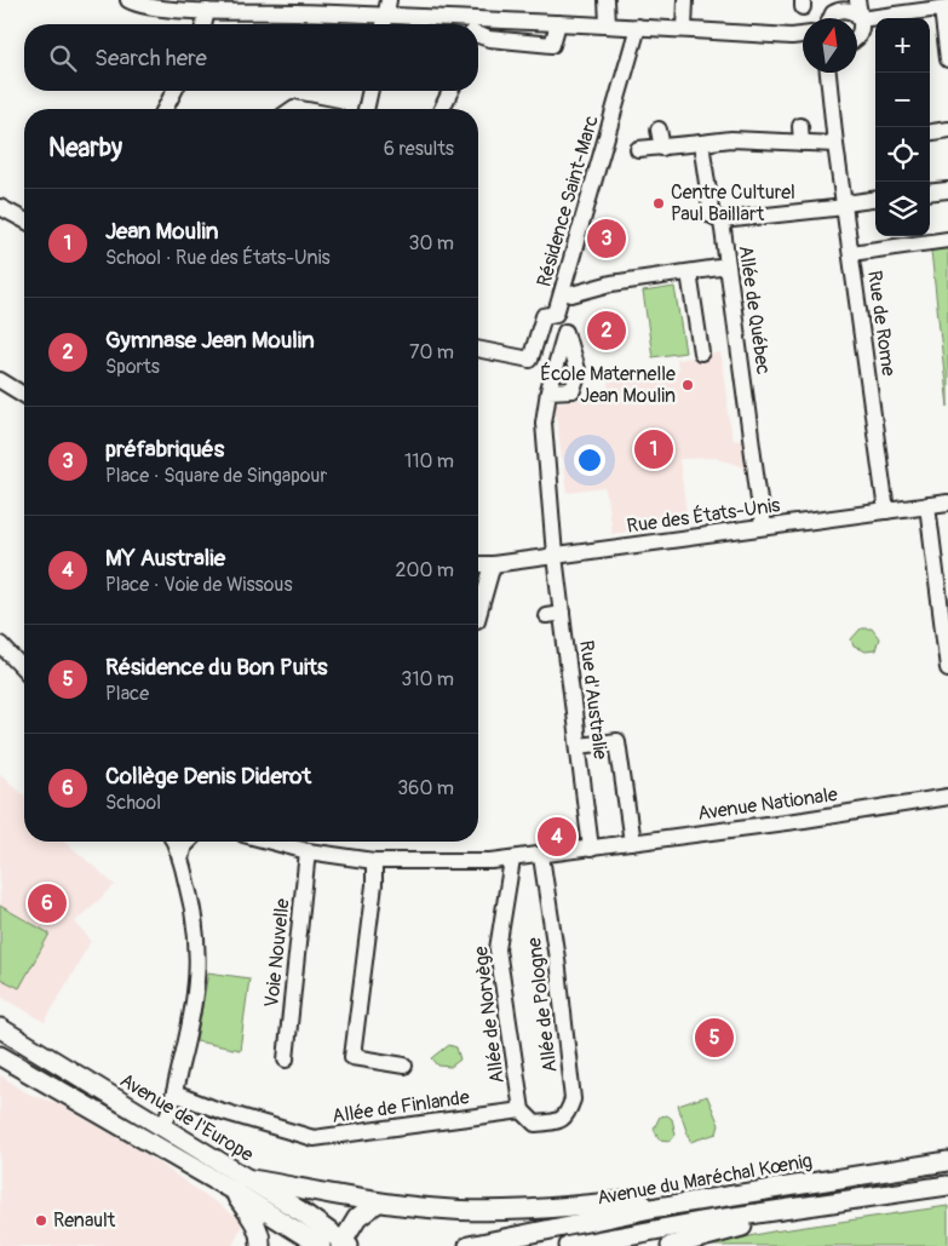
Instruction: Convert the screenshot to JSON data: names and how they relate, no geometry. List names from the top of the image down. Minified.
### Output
{"streets":{"main road":["Avenue de l'Europe","Avenue du Maréchal Kœnig"],"street":["Résidence Saint-Marc","Allée de Québec","Rue de Rome","Rue des États-Unis","Rue d'Australie","Avenue Nationale","Voie Nouvelle","Allée de Pologne","Allée de Norvège","Allée de Finlande"]},"crossings":[["Allée de Québec","Rue de Rome"],["Allée de Québec","Rue des États-Unis"],["Rue de Rome","Rue des États-Unis"],["Rue des États-Unis","Rue d'Australie"],["Rue d'Australie","Avenue Nationale"],["Avenue Nationale","Voie Nouvelle"],["Avenue Nationale","Allée de Pologne"],["Avenue Nationale","Allée de Norvège"],["Allée de Pologne","Allée de Norvège"],["Allée de Pologne","Allée de Finlande"],["Allée de Norvège","Allée de Finlande"]],"places":["Centre Culturel Paul Baillart","École Maternelle Jean Moulin","Renault"],"north":"top","page":{"map_buttons":["+","−"],"search":"Search here","heading":["Nearby","6 results"],"list":[{"mark":"1","name":"Jean Moulin","note":"School · Rue des États-Unis","value":"30 m"},{"mark":"2","name":"Gymnase Jean Moulin","note":"Sports","value":"70 m"},{"mark":"3","name":"préfabriqués","note":"Place · Square de Singapour","value":"110 m"},{"mark":"4","name":"MY Australie","note":"Place · Voie de Wissous","value":"200 m"},{"mark":"5","name":"Résidence du Bon Puits","note":"Place","value":"310 m"},{"mark":"6","name":"Collège Denis Diderot","note":"School","value":"360 m"}],"pins":["3","2","1","4","6","5"]}}
